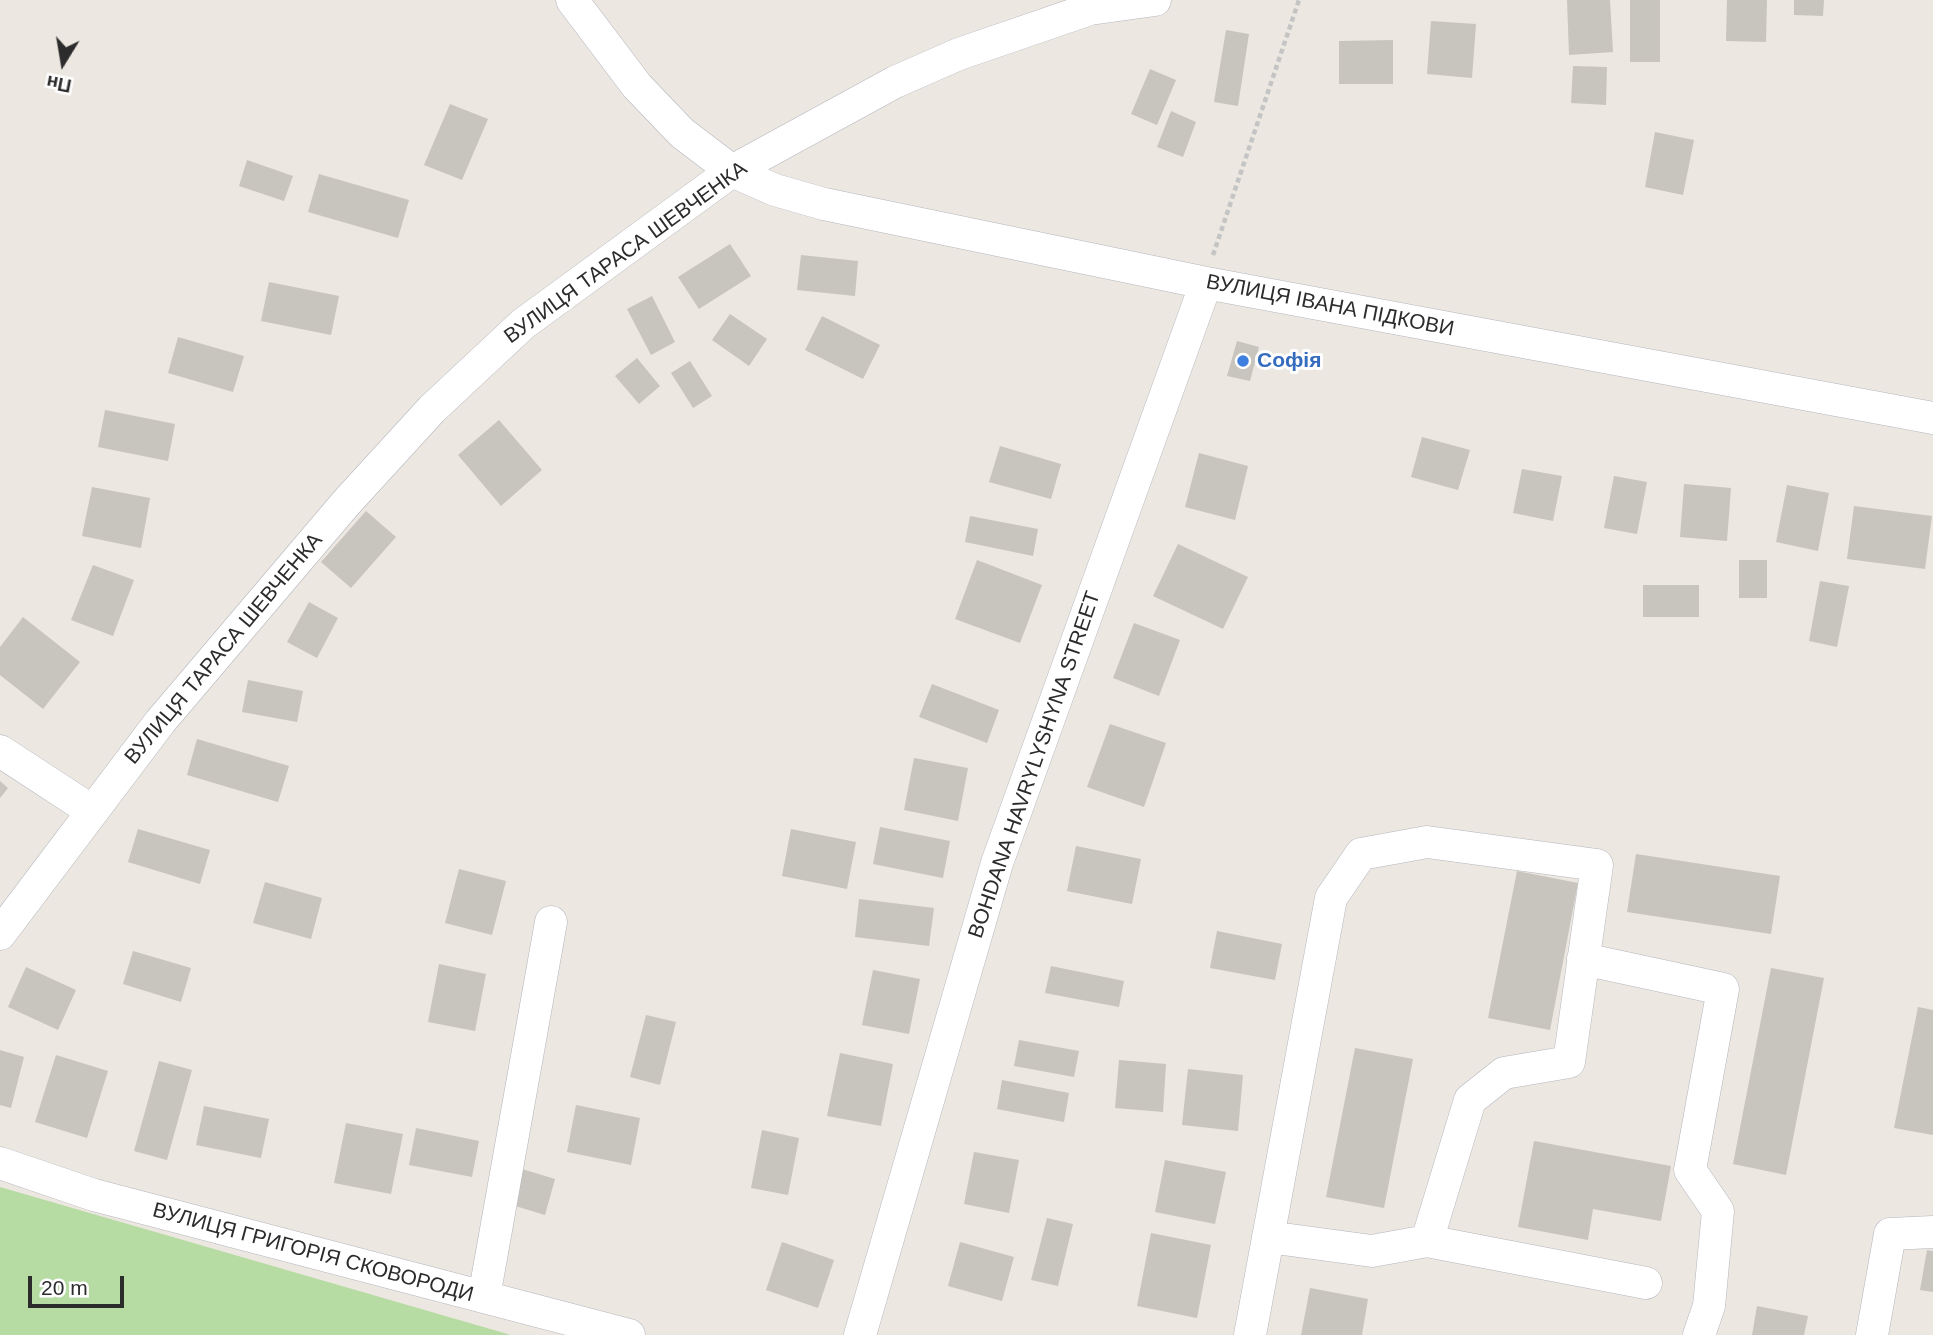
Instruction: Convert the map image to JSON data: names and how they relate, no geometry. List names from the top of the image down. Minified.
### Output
{"streets":{"street":["ВУЛИЦЯ ТАРАСА ШЕВЧЕНКА","ВУЛИЦЯ ІВАНА ПІДКОВИ","BOHDANA HAVRYLYSHYNA STREET","ВУЛИЦЯ ГРИГОРІЯ СКОВОРОДИ"]},"crossings":[["ВУЛИЦЯ ТАРАСА ШЕВЧЕНКА","ВУЛИЦЯ ІВАНА ПІДКОВИ"],["ВУЛИЦЯ ІВАНА ПІДКОВИ","BOHDANA HAVRYLYSHYNA STREET"]],"places":["Софія"],"scale_bar":"20 m","north":"bottom"}
